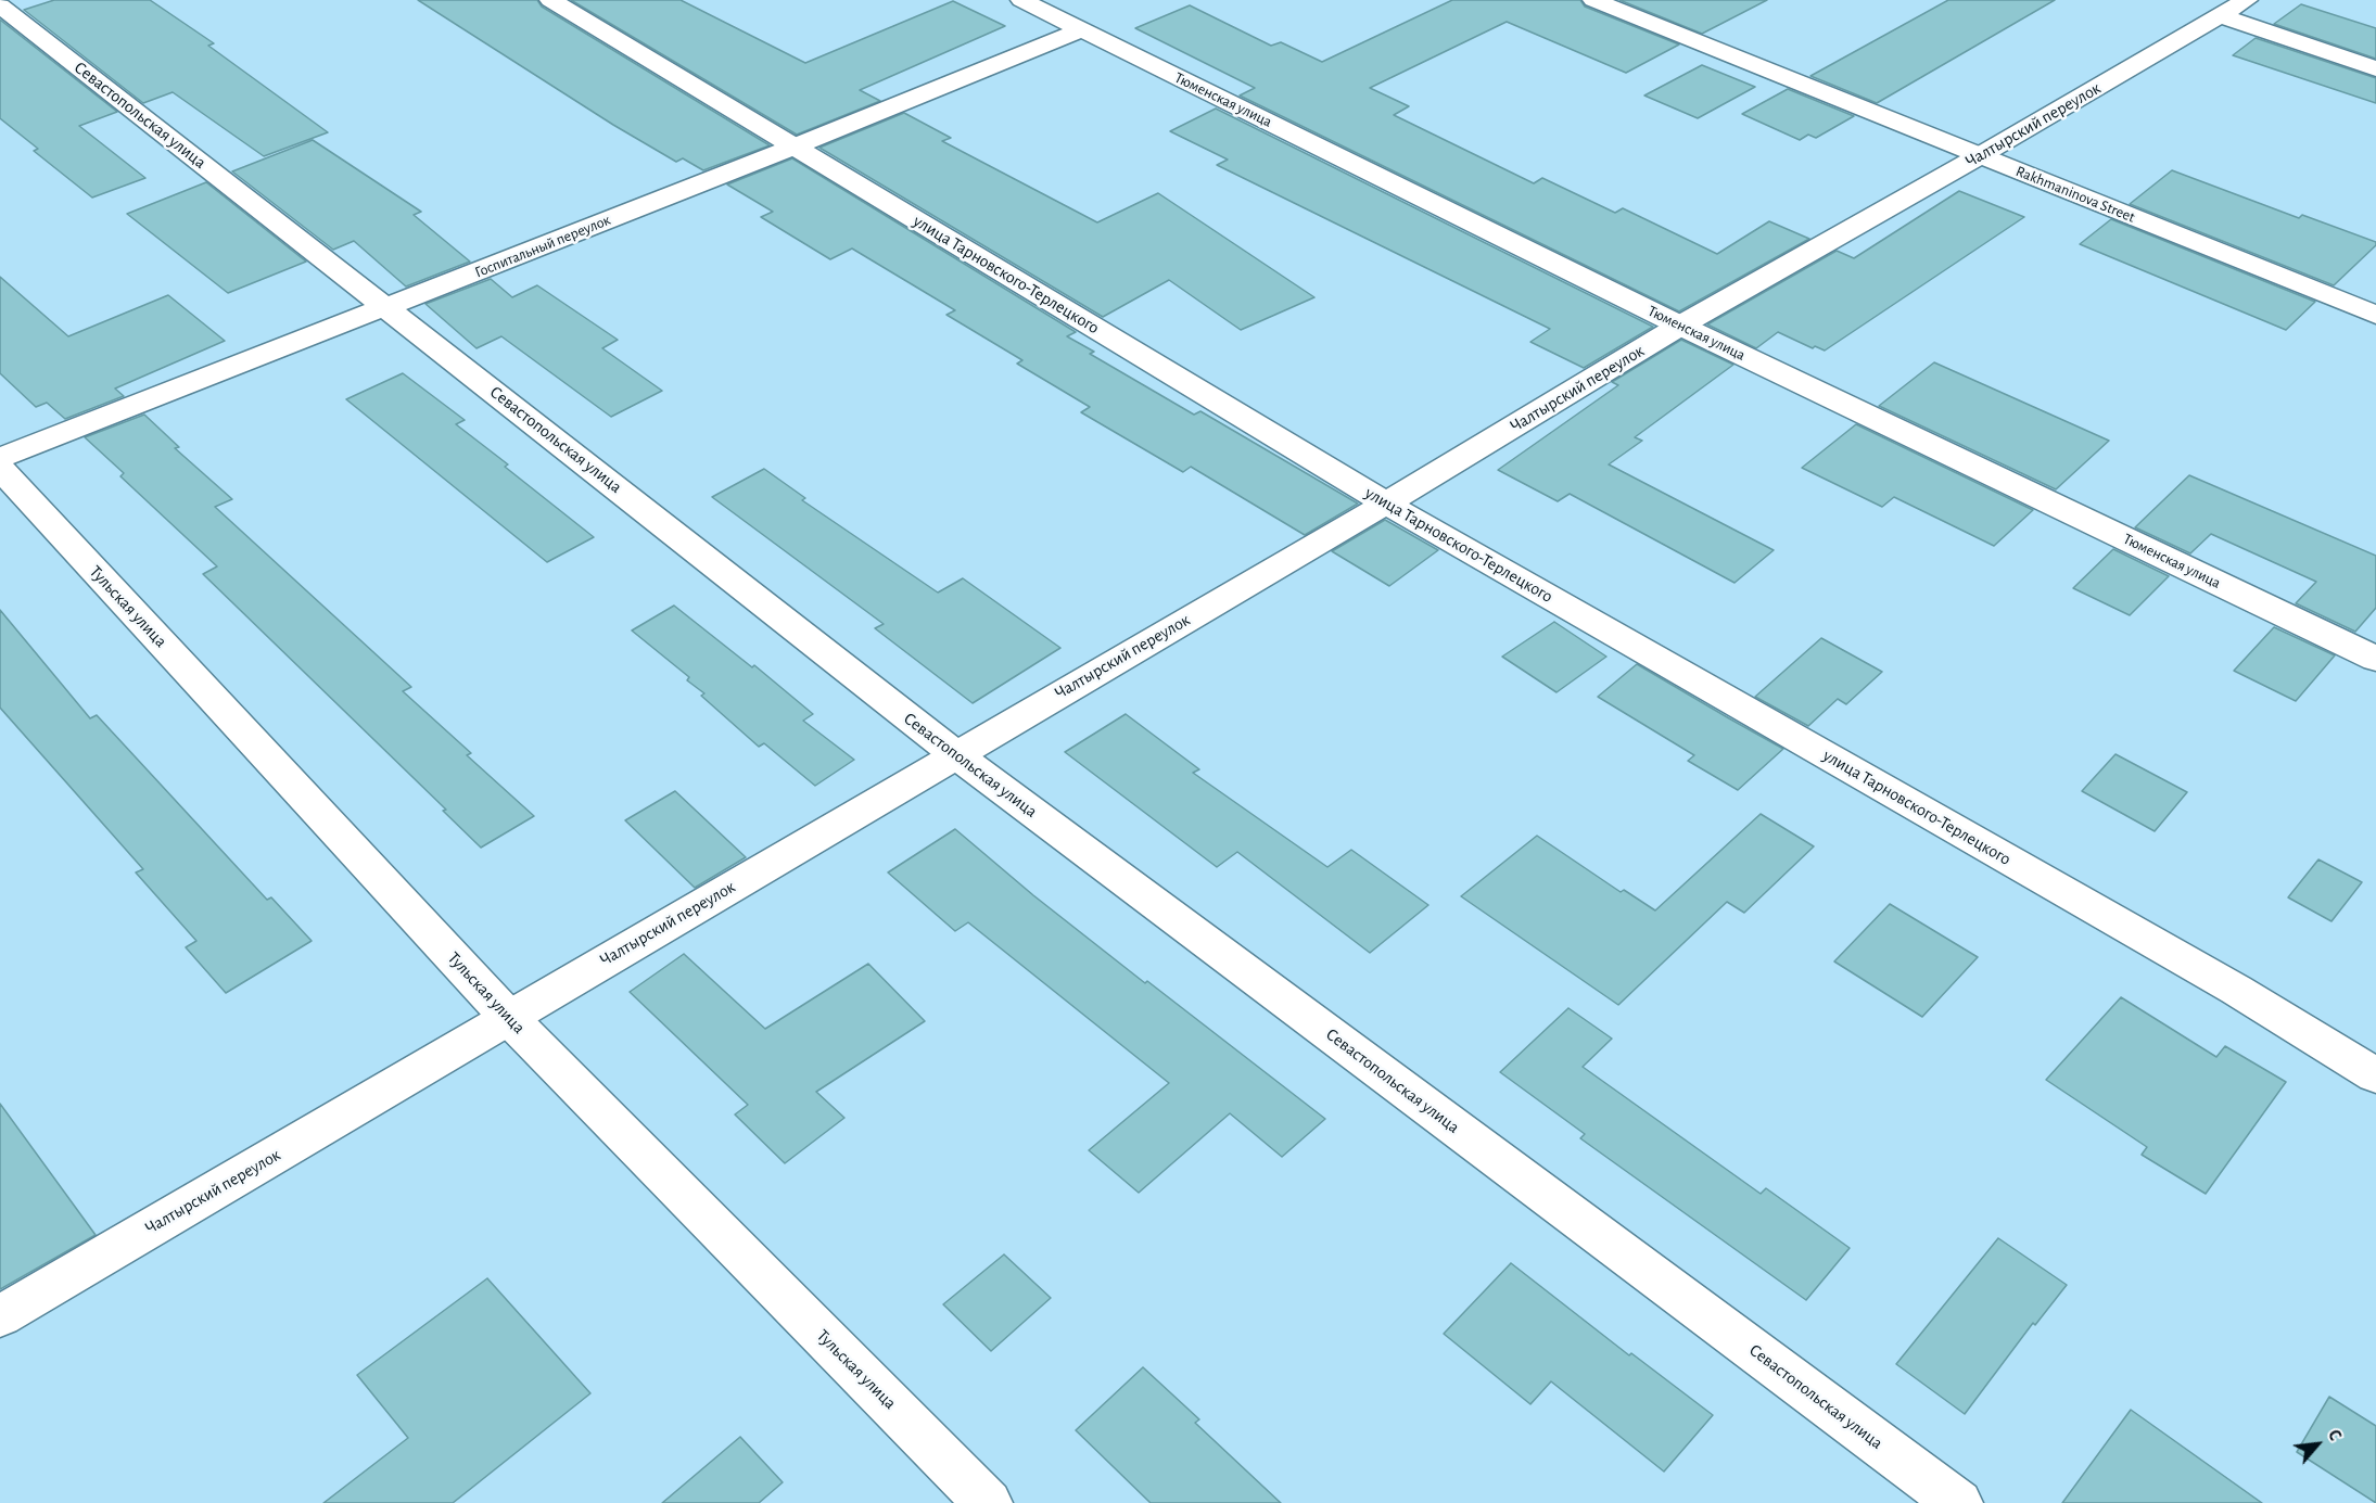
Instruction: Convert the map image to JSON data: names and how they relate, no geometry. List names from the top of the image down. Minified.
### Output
{"streets":{"street":["Тюменская улица","Севастопольская улица","Чалтырский переулок","Rakhmaninova Street","Госпитальный переулок","улица Тарновского-Терлецкого","Тульская улица"]},"crossings":[["Тюменская улица","Чалтырский переулок"],["Тюменская улица","Госпитальный переулок"],["Севастопольская улица","Чалтырский переулок"],["Севастопольская улица","Госпитальный переулок"],["Чалтырский переулок","Rakhmaninova Street"],["Чалтырский переулок","улица Тарновского-Терлецкого"],["Чалтырский переулок","Тульская улица"],["Госпитальный переулок","улица Тарновского-Терлецкого"]],"north":"top right"}
